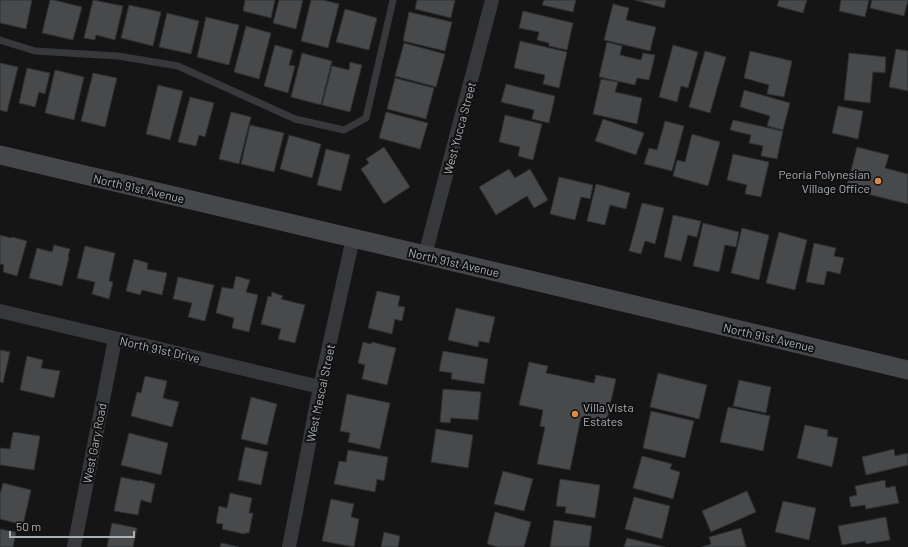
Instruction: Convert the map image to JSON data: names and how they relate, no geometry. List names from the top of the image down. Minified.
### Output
{"streets":{"main road":["North 91st Avenue"],"street":["West Yucca Street","North 91st Drive","West Mescal Street","West Gary Road"]},"crossings":[["West Yucca Street","North 91st Avenue"],["North 91st Avenue","West Mescal Street"],["North 91st Drive","West Mescal Street"],["North 91st Drive","West Gary Road"]],"places":["Peoria Polynesian Village Office","Villa Vista Estates"],"scale_bar":"50 m"}
